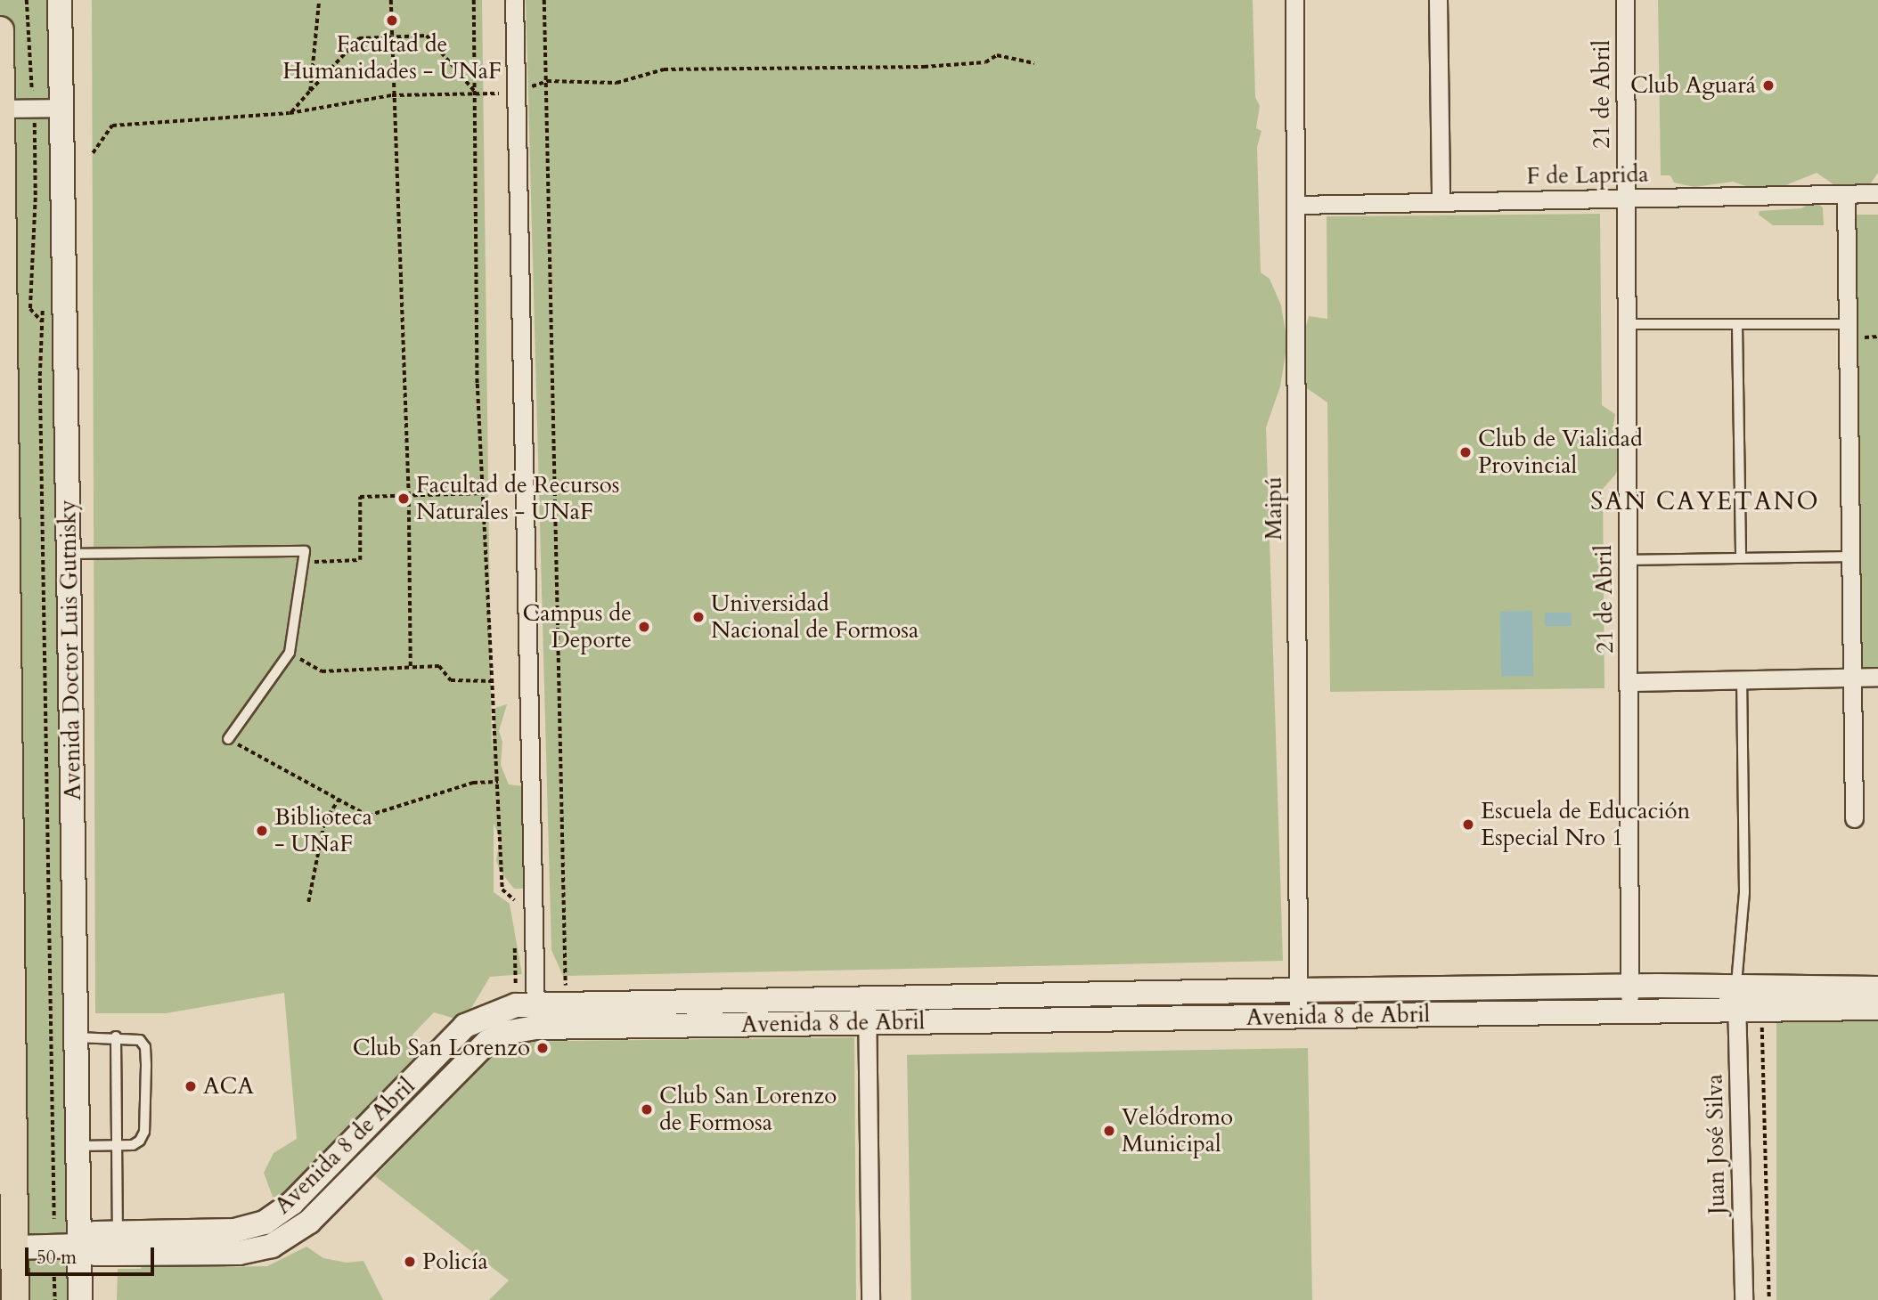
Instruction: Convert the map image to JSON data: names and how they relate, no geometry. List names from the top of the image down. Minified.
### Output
{"streets":{"main road":["Avenida Doctor Luis Gutnisky","Avenida 8 de Abril"],"street":["21 de Abril","F de Laprida","Maipú","Juan José Silva"]},"crossings":[["21 de Abril","F de Laprida"],["21 de Abril","Avenida 8 de Abril"],["F de Laprida","Maipú"],["Maipú","Avenida 8 de Abril"],["Avenida Doctor Luis Gutnisky","Avenida 8 de Abril"],["Avenida 8 de Abril","Juan José Silva"]],"districts":["SAN CAYETANO"],"places":["Facultad de Humanidades - UNaF","Club Aguará","Club de Vialidad Provincial","Facultad de Recursos Naturales - UNaF","Universidad Nacional de Formosa","Campus de Deporte","Escuela de Educación Especial Nro 1","Biblioteca - UNaF","Club San Lorenzo","ACA","Club San Lorenzo de Formosa","Velódromo Municipal","Policía"],"scale_bar":"50 m"}
